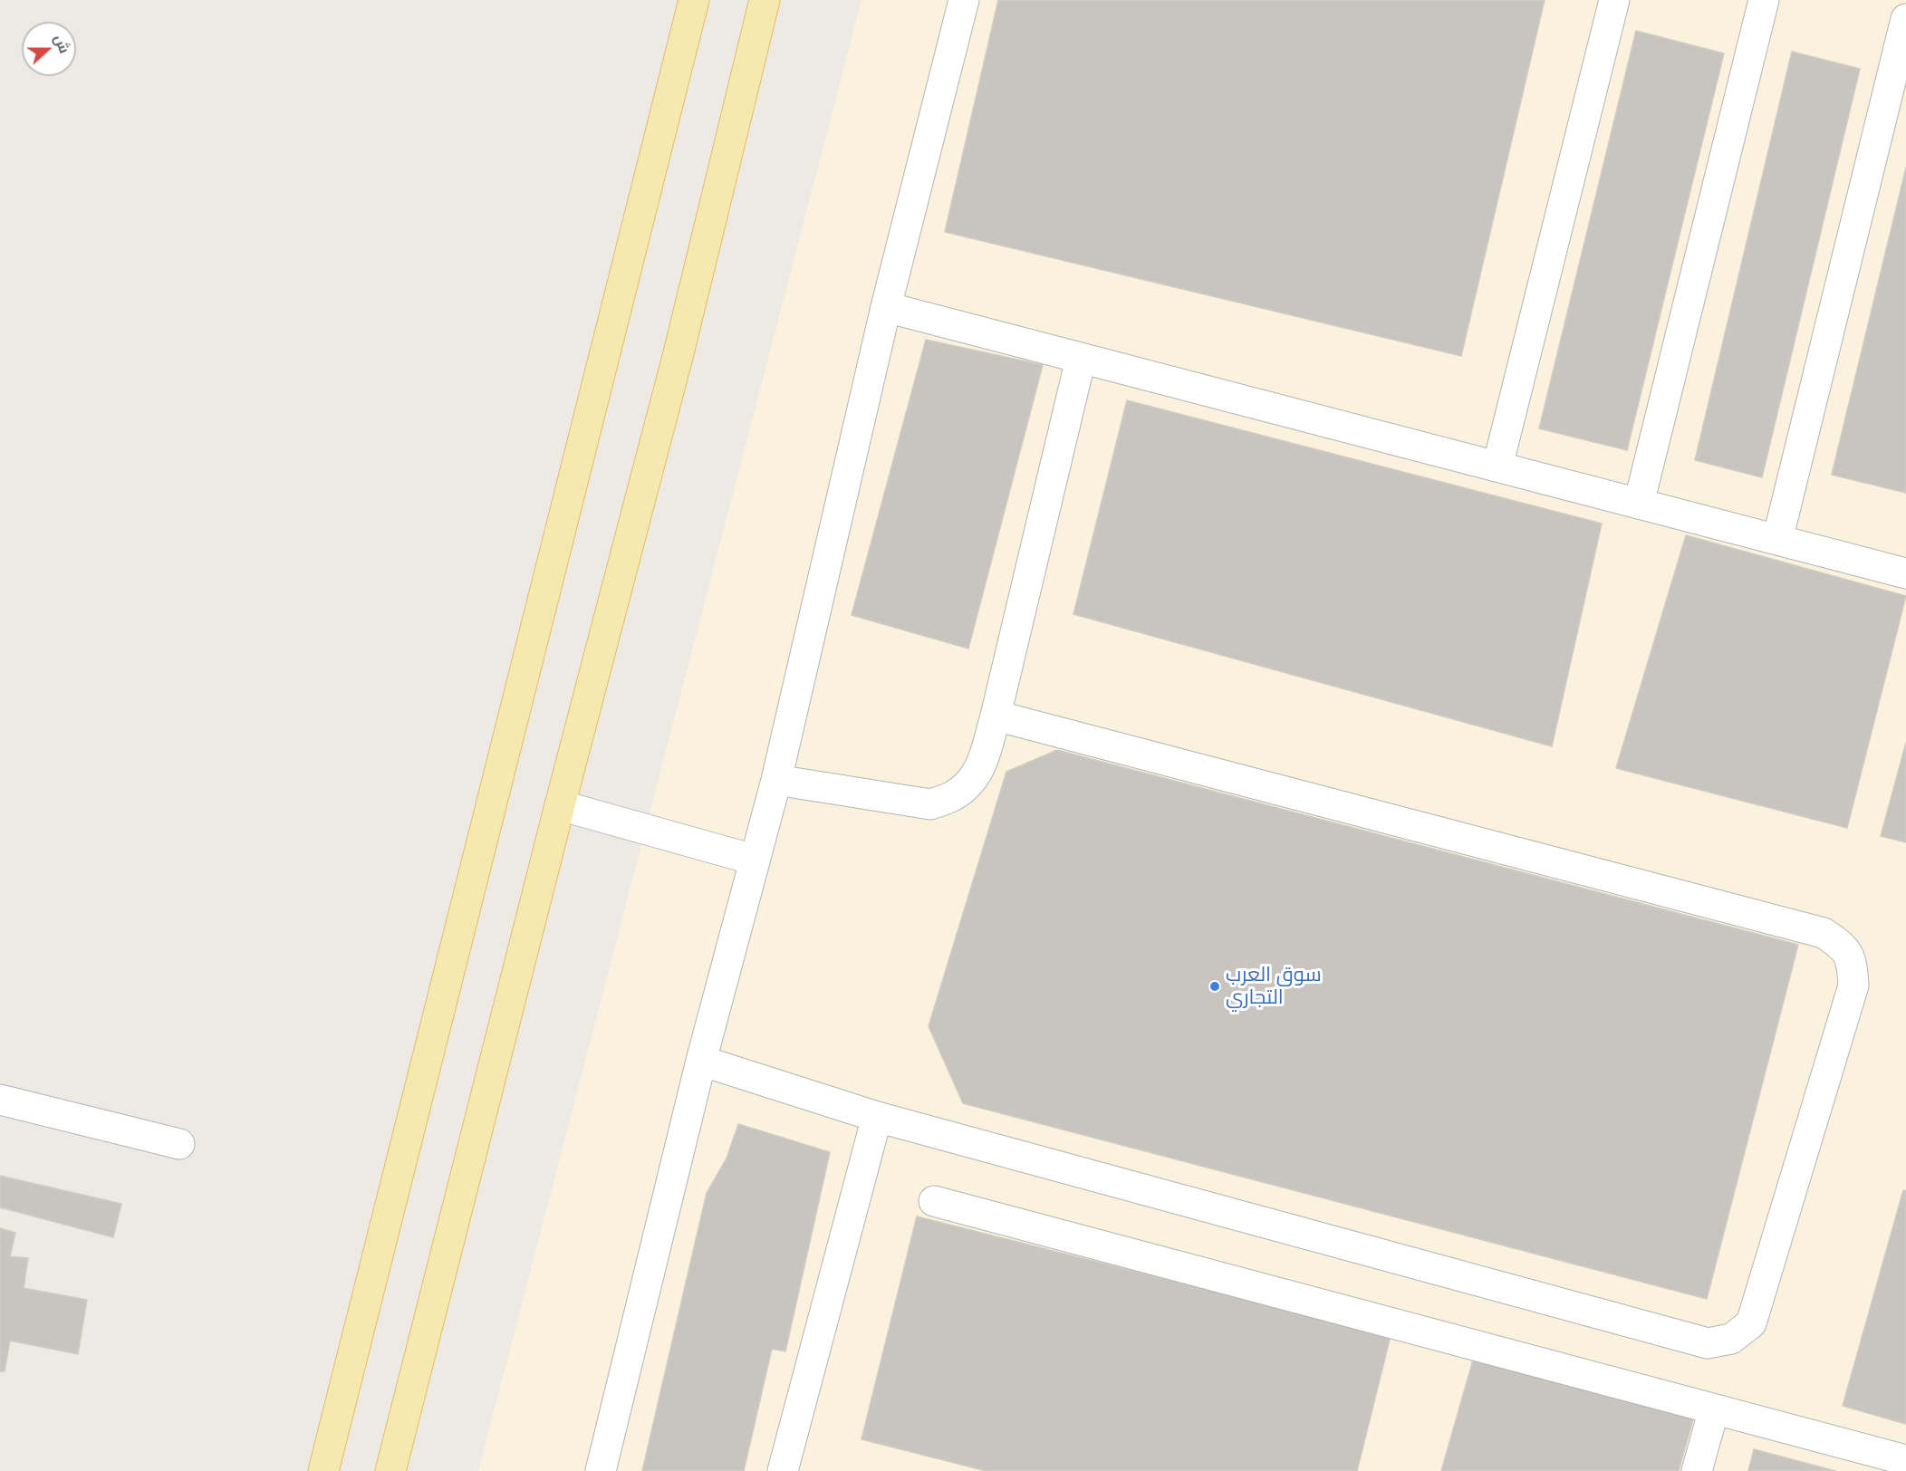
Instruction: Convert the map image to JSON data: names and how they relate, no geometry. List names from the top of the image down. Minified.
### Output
{"places":["سوق العرب التجاري"],"north":"right"}
